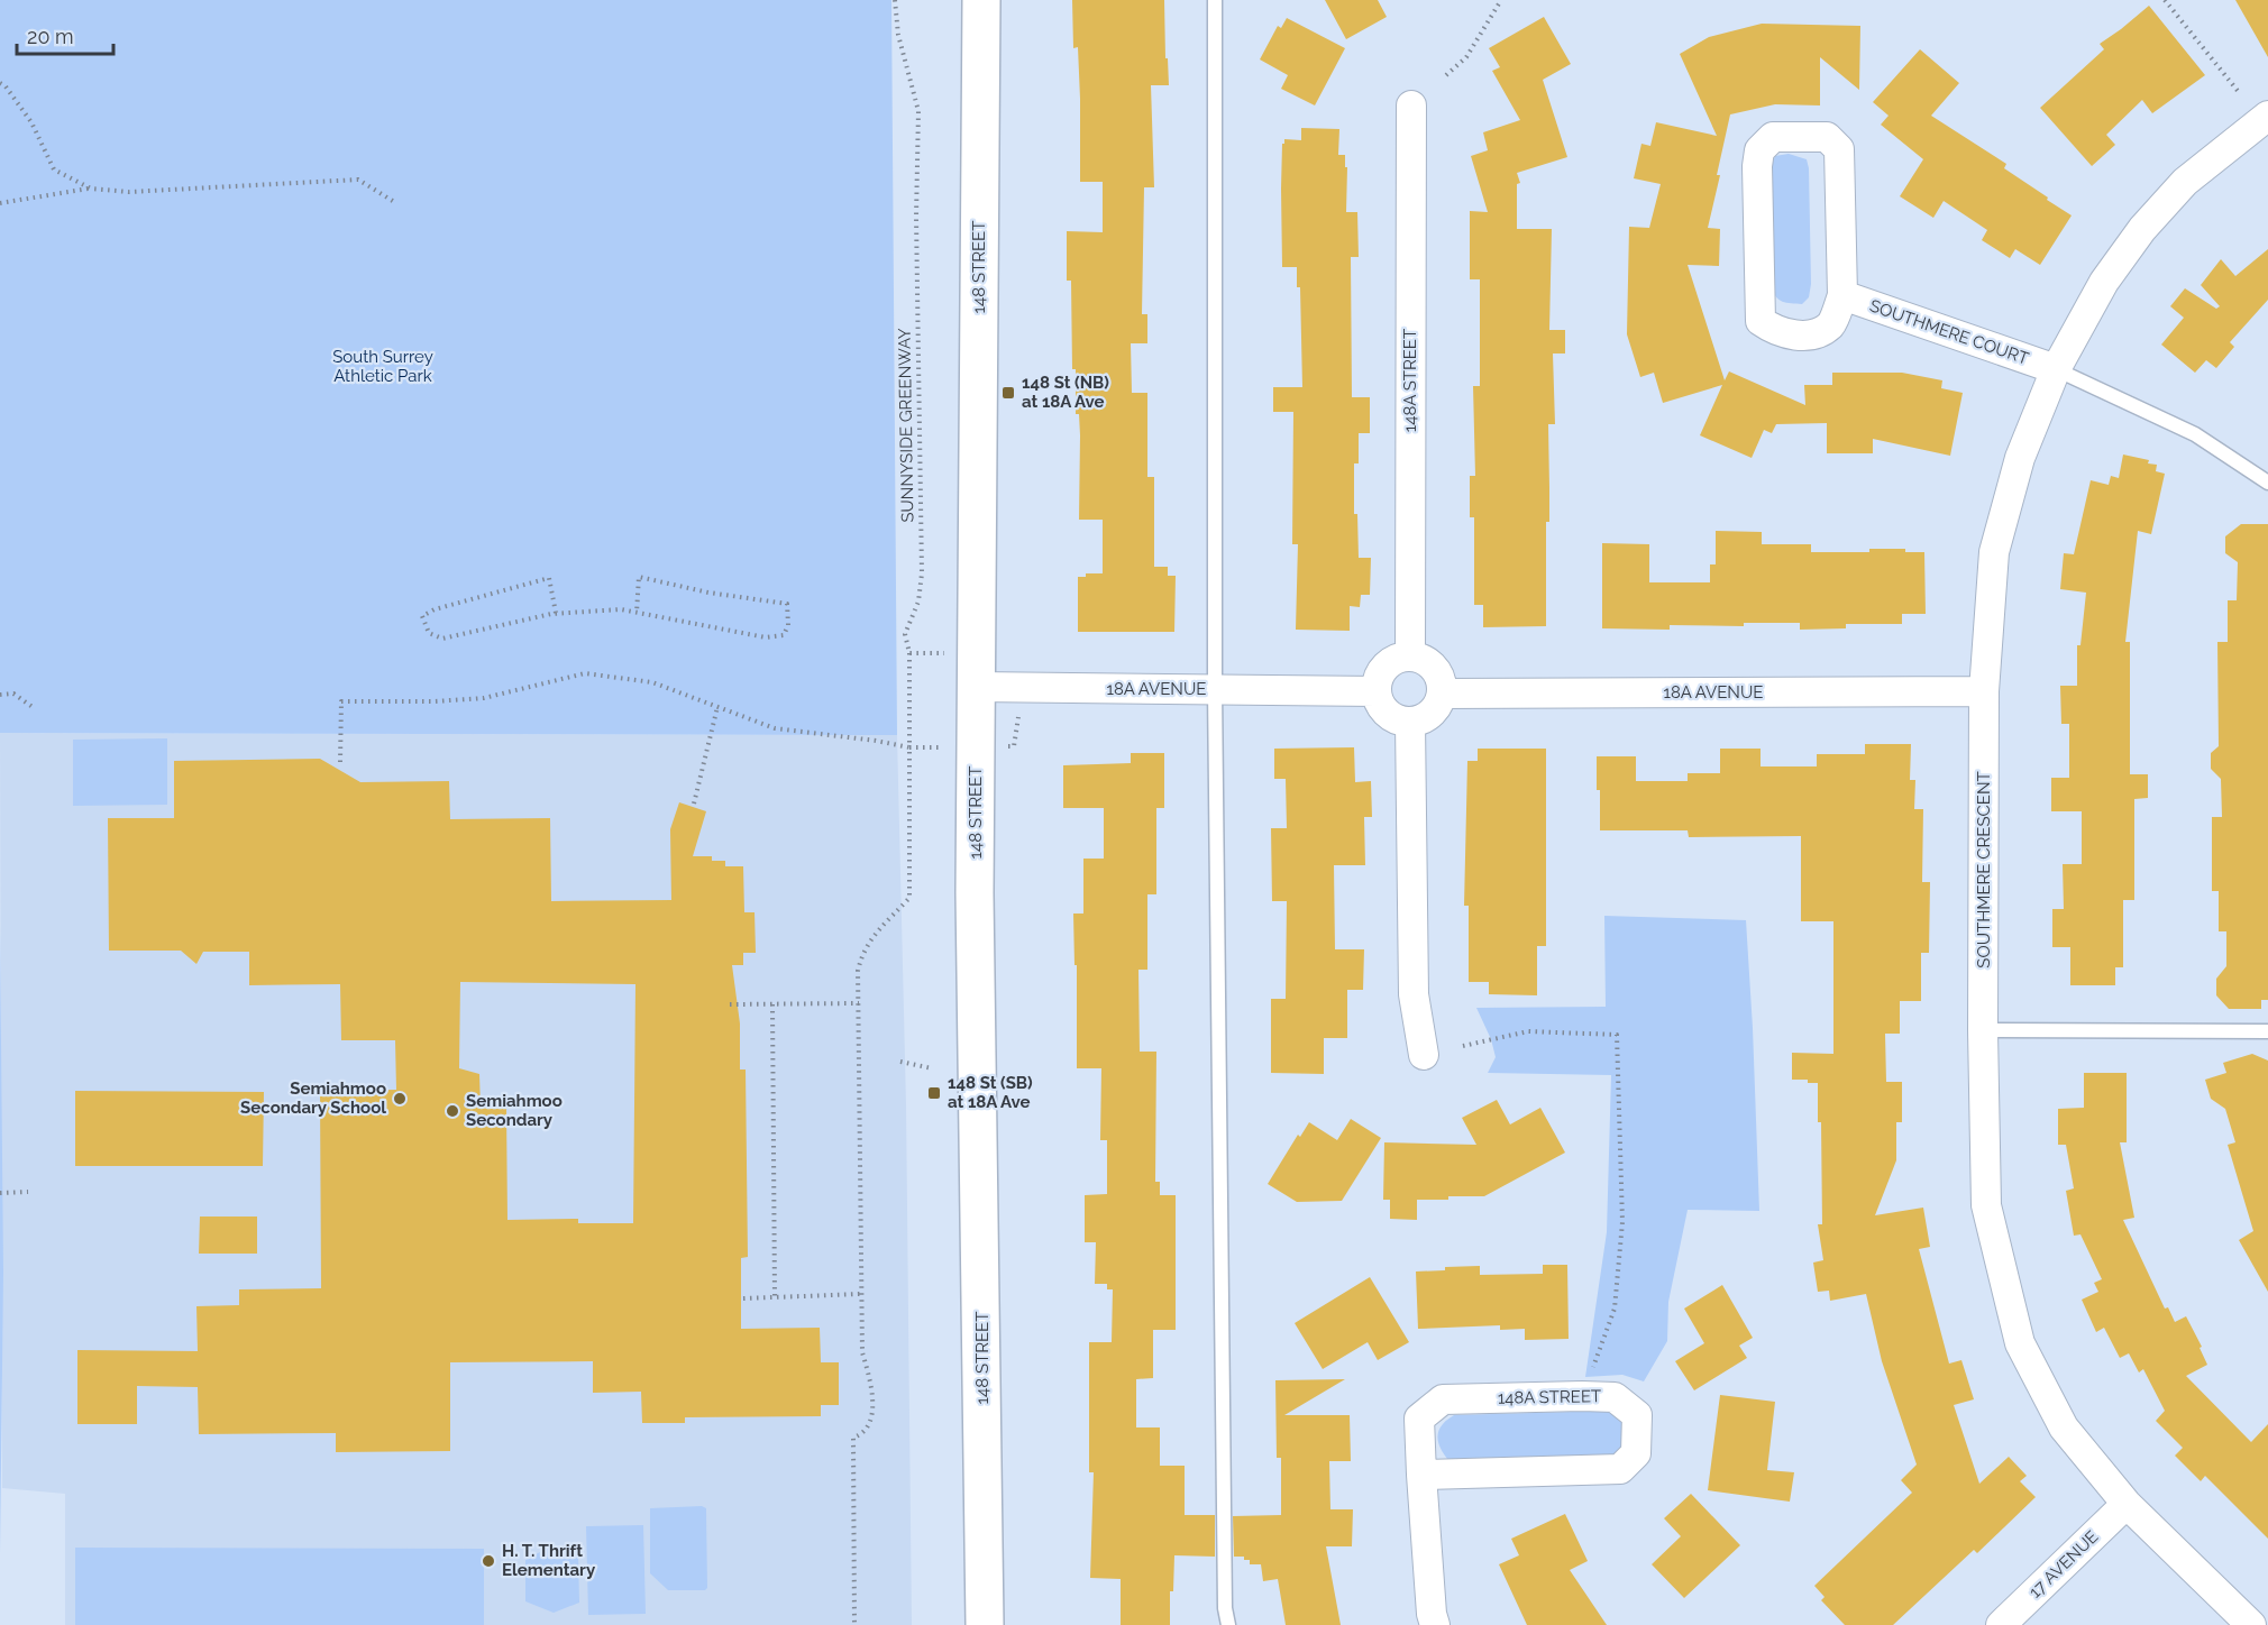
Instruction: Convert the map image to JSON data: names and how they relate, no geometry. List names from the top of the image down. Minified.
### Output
{"streets":{"main road":["148 STREET"],"street":["SOUTHMERE COURT","148A STREET","18A AVENUE","SOUTHMERE CRESCENT","17 AVENUE"],"path":["SUNNYSIDE GREENWAY"]},"crossings":[["148 STREET","18A AVENUE"],["SOUTHMERE COURT","SOUTHMERE CRESCENT"],["148A STREET","18A AVENUE"],["18A AVENUE","SOUTHMERE CRESCENT"],["SOUTHMERE CRESCENT","17 AVENUE"]],"parks":["South Surrey Athletic Park"],"places":{"transit":["148 St (NB) at 18A Ave","148 St (SB) at 18A Ave"],"other":["Semiahmoo Secondary School","Semiahmoo Secondary","H. T. Thrift Elementary"]},"scale_bar":"20 m"}
